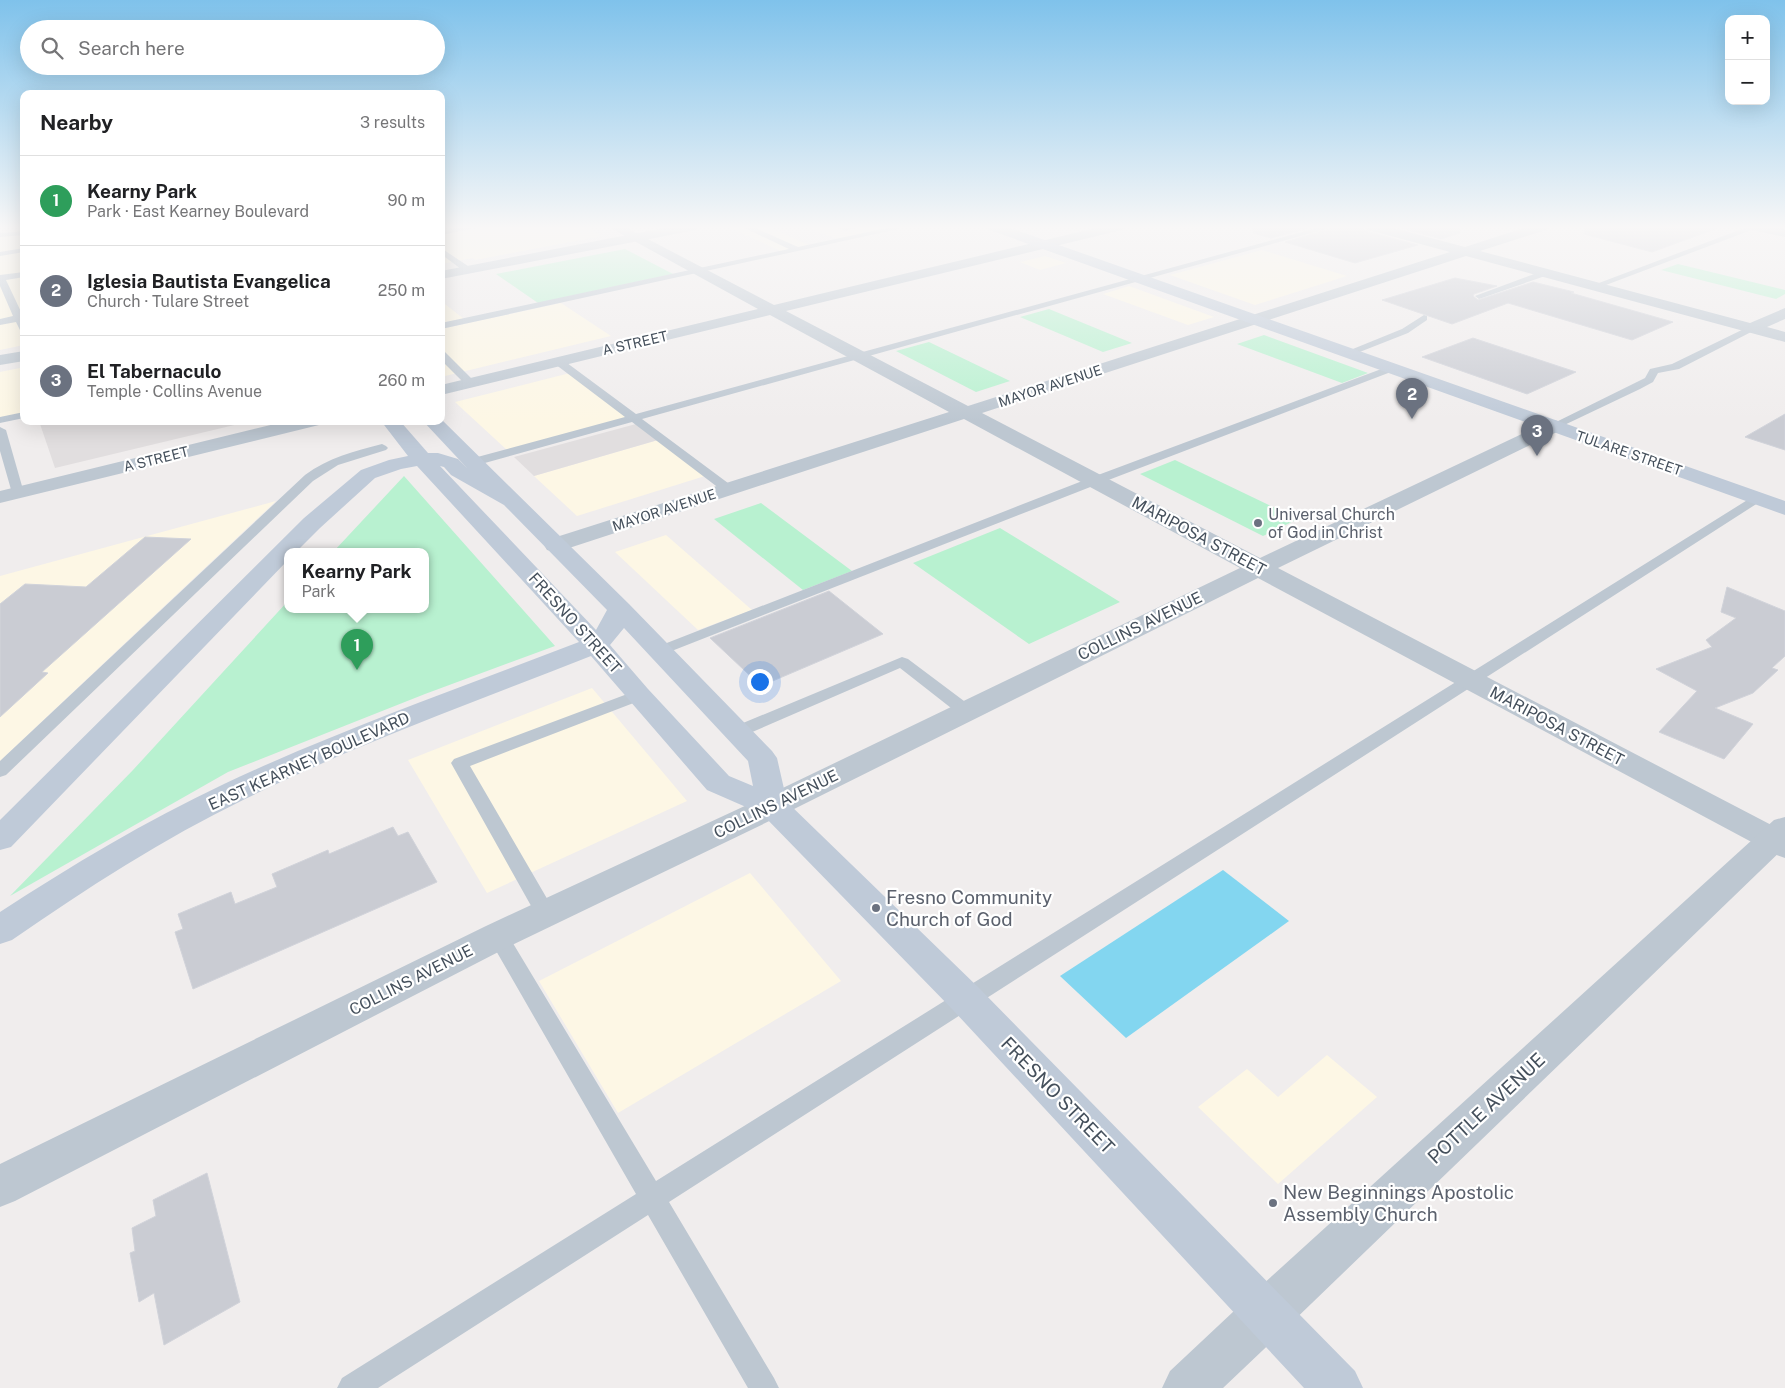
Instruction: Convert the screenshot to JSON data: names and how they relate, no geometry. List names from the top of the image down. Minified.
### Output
{"streets":{"main road":["TULARE STREET","FRESNO STREET","EAST KEARNEY BOULEVARD"],"street":["A STREET","MAYOR AVENUE","MARIPOSA STREET","COLLINS AVENUE","POTTLE AVENUE"]},"crossings":[["A STREET","MARIPOSA STREET"],["MAYOR AVENUE","TULARE STREET"],["MAYOR AVENUE","MARIPOSA STREET"],["TULARE STREET","COLLINS AVENUE"],["MARIPOSA STREET","COLLINS AVENUE"],["MARIPOSA STREET","POTTLE AVENUE"],["FRESNO STREET","COLLINS AVENUE"],["FRESNO STREET","EAST KEARNEY BOULEVARD"],["FRESNO STREET","POTTLE AVENUE"]],"places":["Universal Church of God in Christ","Fresno Community Church of God","New Beginnings Apostolic Assembly Church"],"page":{"map_buttons":["+","−"],"search":"Search here","heading":["Nearby","3 results"],"list":[{"mark":"1","name":"Kearny Park","note":"Park · East Kearney Boulevard","value":"90 m"},{"mark":"2","name":"Iglesia Bautista Evangelica","note":"Church · Tulare Street","value":"250 m"},{"mark":"3","name":"El Tabernaculo","note":"Temple · Collins Avenue","value":"260 m"}],"pins":["2","3","1"],"popup":["Kearny Park","Park"]}}
